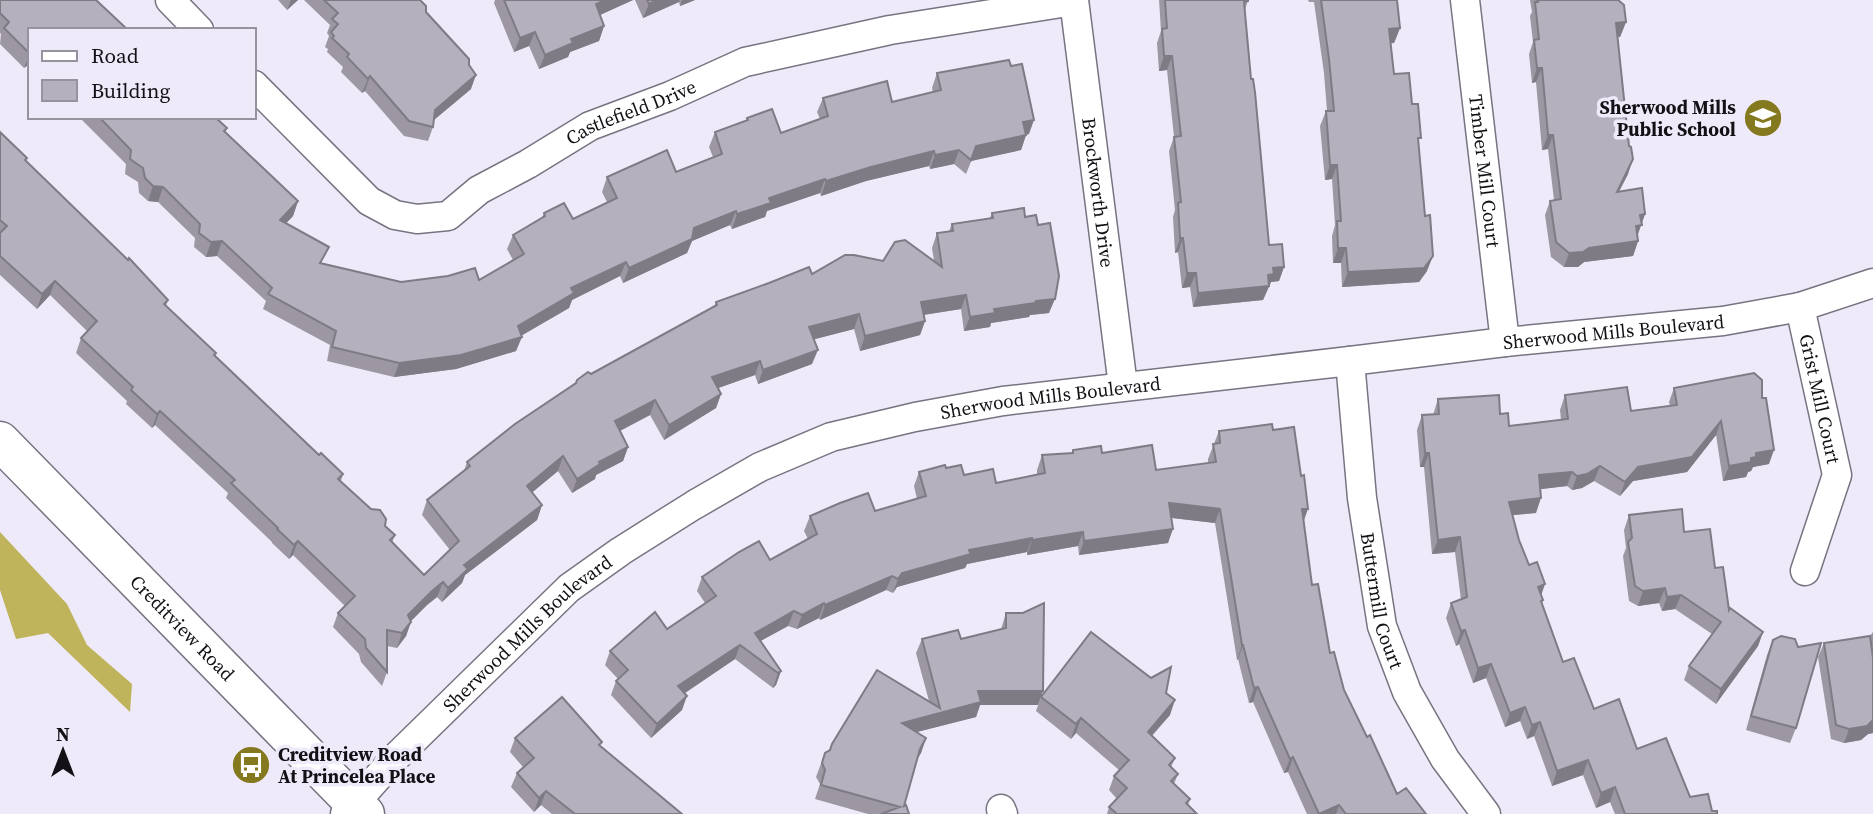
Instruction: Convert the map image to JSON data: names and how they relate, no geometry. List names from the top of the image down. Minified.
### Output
{"streets":{"main road":["Creditview Road"],"street":["Castlefield Drive","Timber Mill Court","Brockworth Drive","Sherwood Mills Boulevard","Grist Mill Court","Buttermill Court"]},"crossings":[["Castlefield Drive","Brockworth Drive"],["Timber Mill Court","Sherwood Mills Boulevard"],["Brockworth Drive","Sherwood Mills Boulevard"],["Sherwood Mills Boulevard","Grist Mill Court"],["Sherwood Mills Boulevard","Buttermill Court"],["Sherwood Mills Boulevard","Creditview Road"]],"places":{"school or university":["Sherwood Mills Public School"],"bus stop":["Creditview Road At Princelea Place"]},"legend":["Road","Building"],"north":"top"}
